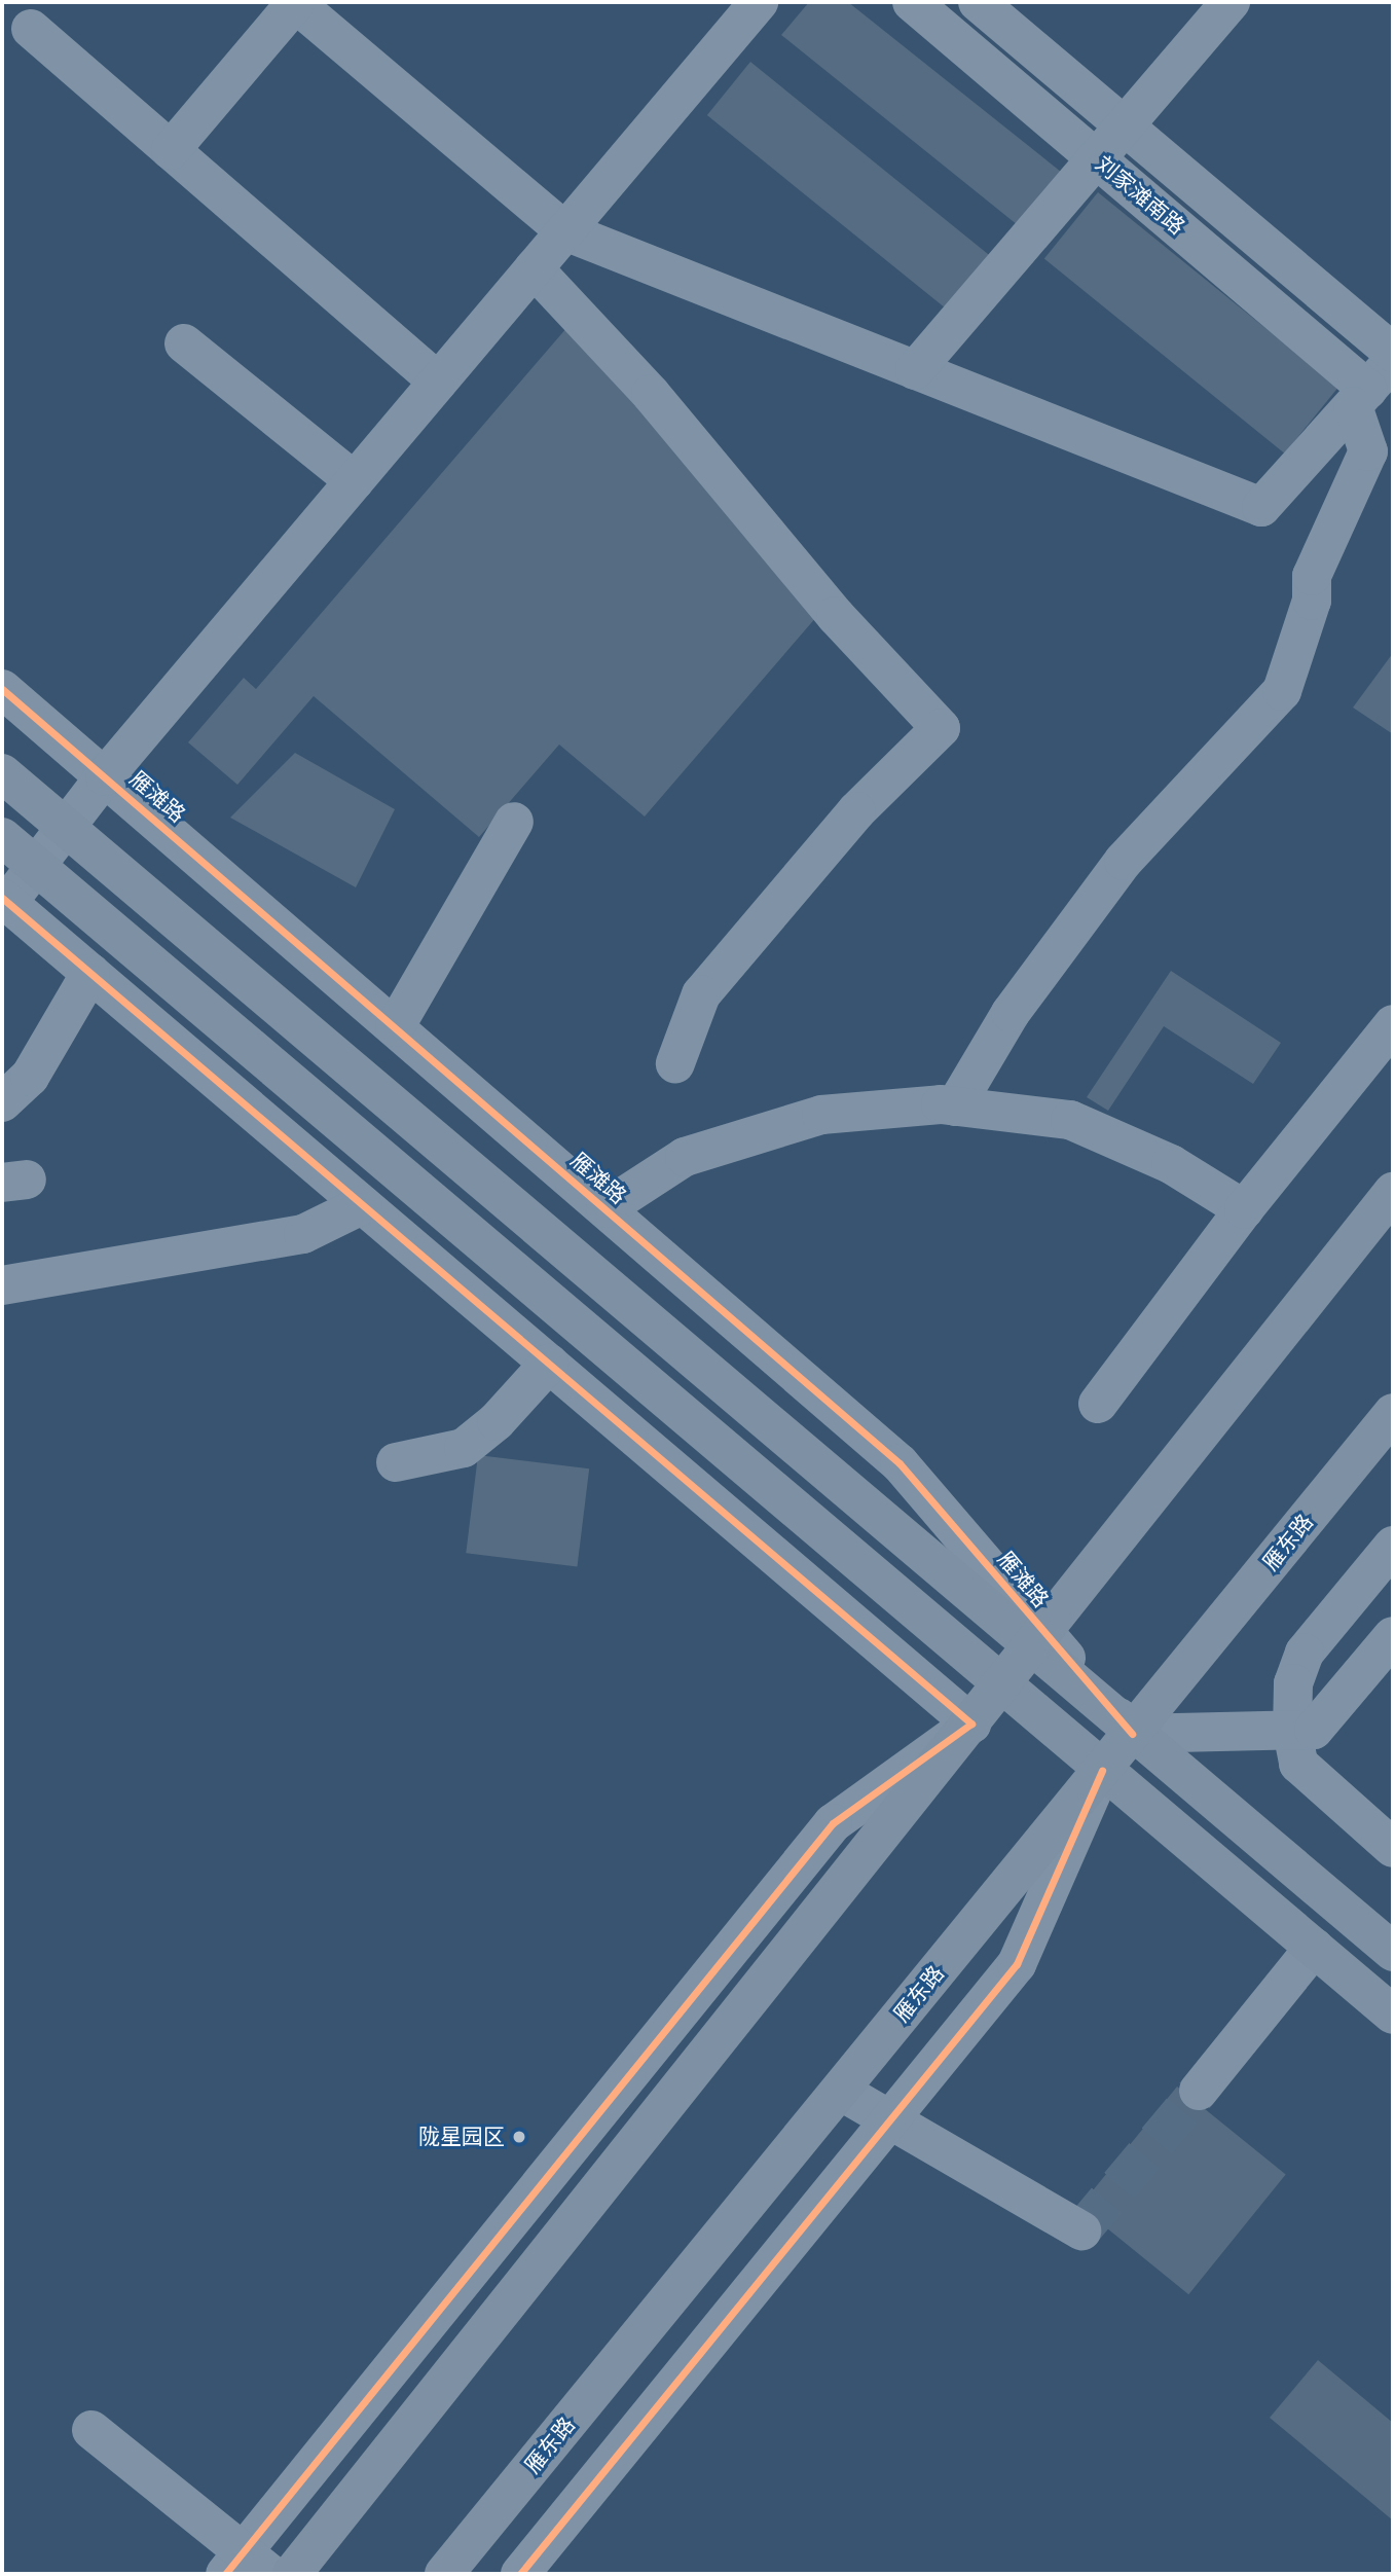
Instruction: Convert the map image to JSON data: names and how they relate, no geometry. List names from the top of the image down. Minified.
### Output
{"streets":{"main road":["雁滩路","雁东路"],"street":["刘家滩南路"]},"crossings":[["雁滩路","雁东路"]],"places":["陇星园区"]}
